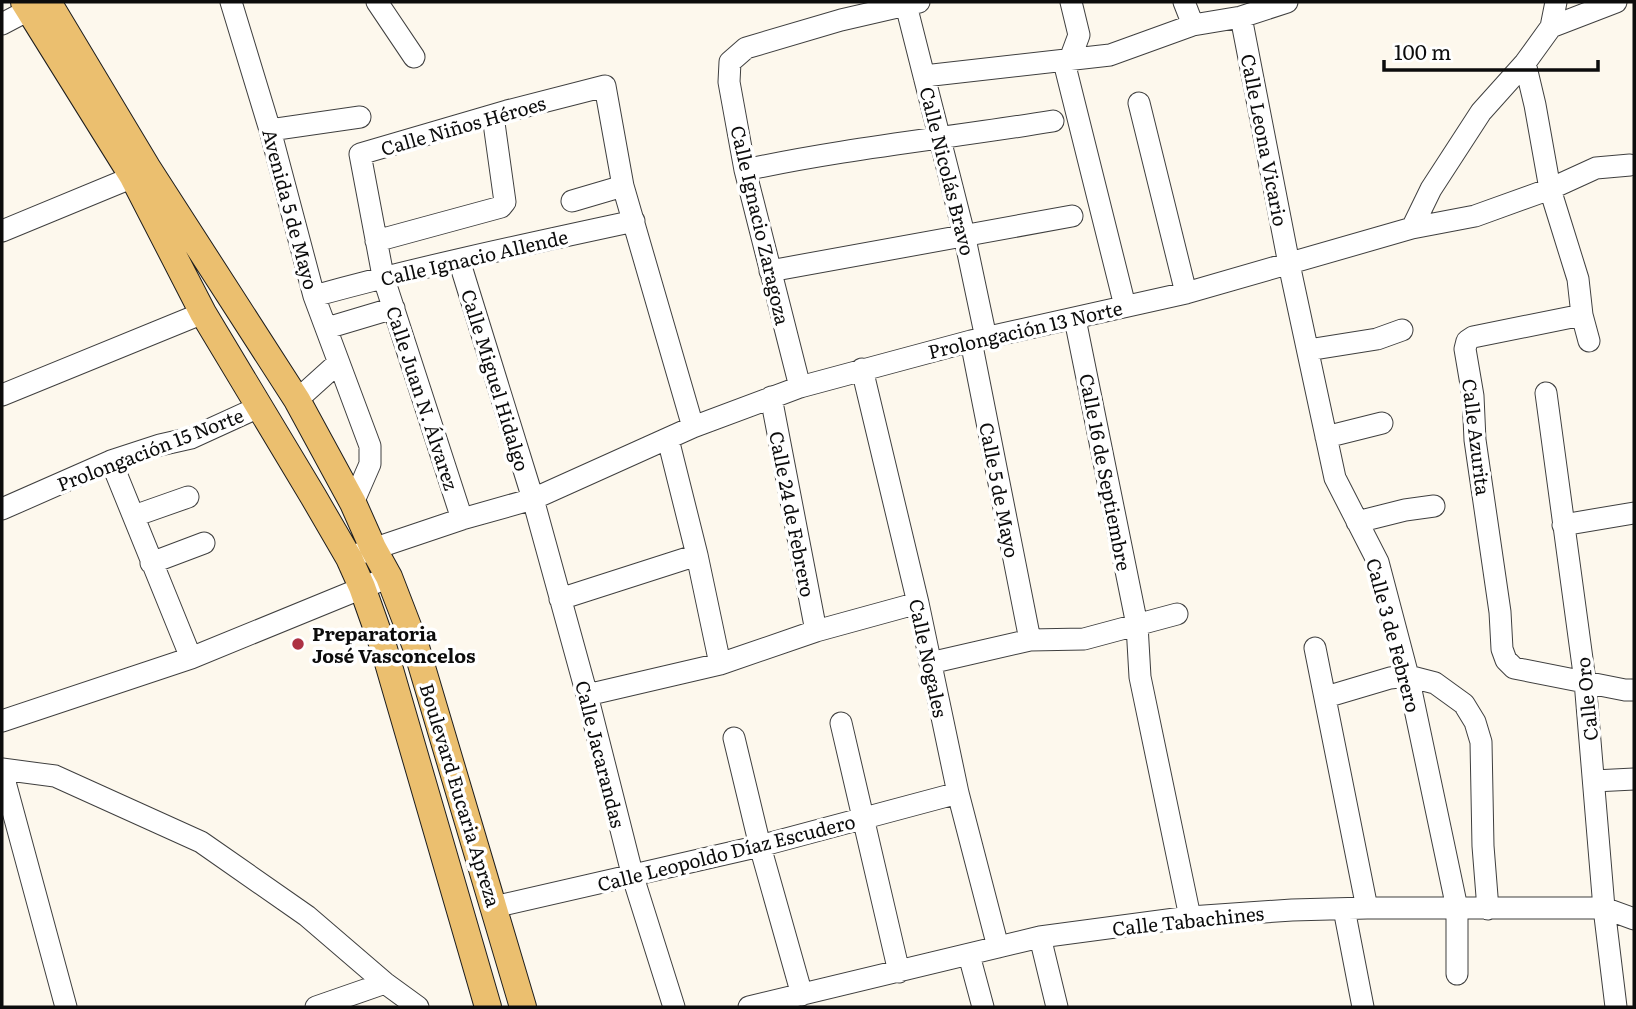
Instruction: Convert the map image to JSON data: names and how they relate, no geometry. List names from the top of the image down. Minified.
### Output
{"streets":{"main road":["Boulevard Eucaria Apreza"],"street":["Calle Niños Héroes","Calle Leona Vicario","Calle Nicolás Bravo","Avenida 5 de Mayo","Calle Ignacio Zaragoza","Calle Ignacio Allende","Prolongación 13 Norte","Calle Miguel Hidalgo","Calle Juan N. Álvarez","Calle Azurita","Prolongación 15 Norte","Calle 16 de Septiembre","Calle 5 de Mayo","Calle 24 de Febrero","Calle 3 de Febrero","Calle Nogales","Calle Oro","Calle Jacarandas","Calle Leopoldo Díaz Escudero","Calle Tabachines"]},"crossings":[["Calle Niños Héroes","Calle Ignacio Allende"],["Calle Niños Héroes","Calle Juan N. Álvarez"],["Calle Leona Vicario","Prolongación 13 Norte"],["Calle Leona Vicario","Calle 3 de Febrero"],["Calle Nicolás Bravo","Prolongación 13 Norte"],["Calle Nicolás Bravo","Calle 5 de Mayo"],["Avenida 5 de Mayo","Calle Ignacio Allende"],["Calle Ignacio Zaragoza","Prolongación 13 Norte"],["Calle Ignacio Allende","Calle Miguel Hidalgo"],["Calle Ignacio Allende","Calle Juan N. Álvarez"],["Prolongación 13 Norte","Calle Miguel Hidalgo"],["Prolongación 13 Norte","Calle Juan N. Álvarez"],["Prolongación 13 Norte","Calle 16 de Septiembre"],["Prolongación 13 Norte","Calle 5 de Mayo"],["Prolongación 13 Norte","Calle 24 de Febrero"],["Prolongación 13 Norte","Calle 3 de Febrero"],["Prolongación 13 Norte","Calle Nogales"],["Prolongación 13 Norte","Calle Jacarandas"],["Prolongación 13 Norte","Boulevard Eucaria Apreza"],["Calle Miguel Hidalgo","Calle Jacarandas"],["Calle Azurita","Calle Oro"],["Calle 16 de Septiembre","Calle Tabachines"],["Calle 3 de Febrero","Calle Tabachines"],["Calle Nogales","Calle Leopoldo Díaz Escudero"],["Calle Nogales","Calle Tabachines"],["Calle Oro","Calle Tabachines"],["Calle Jacarandas","Calle Leopoldo Díaz Escudero"],["Boulevard Eucaria Apreza","Calle Leopoldo Díaz Escudero"]],"places":["Preparatoria José Vasconcelos"],"scale_bar":"100 m"}
